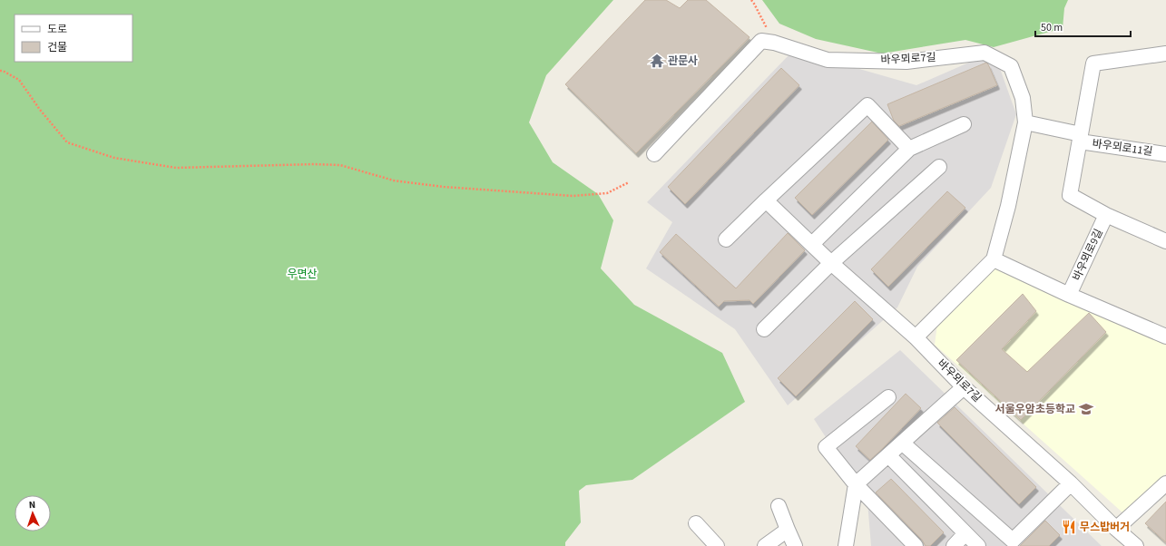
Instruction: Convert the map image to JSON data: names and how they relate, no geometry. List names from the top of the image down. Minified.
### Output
{"streets":{"street":["바우뫼로7길","바우뫼로11길","바우뫼로9길"]},"crossings":[["바우뫼로7길","바우뫼로11길"]],"parks":["우면산"],"places":{"temple":["관문사"],"school or university":["서울우암초등학교"],"restaurant":["무스밥버거"]},"legend":["도로","건물"],"scale_bar":"50 m","north":"top"}
